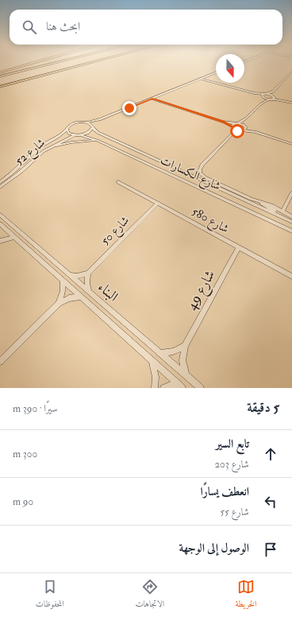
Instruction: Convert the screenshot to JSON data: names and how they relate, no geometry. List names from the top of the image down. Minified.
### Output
{"streets":{"street":["شارع 52","شارع الكسارات","شارع 580","شارع 50","شارع 49","البناء"]},"crossings":[["شارع 52","شارع الكسارات"],["شارع 580","شارع 50"],["شارع 580","شارع 49"],["شارع 49","البناء"]],"north":"bottom","page":{"search":"ابحث هنا","heading":["5 دقيقة","سيرًا · 390 m"],"list":[["تابع السير","شارع 203","300 m"],["انعطف يسارًا","شارع 55","90 m"],"الوصول إلى الوجهة"],"nav":["الخريطة","الاتجاهات","المحفوظات"]}}
